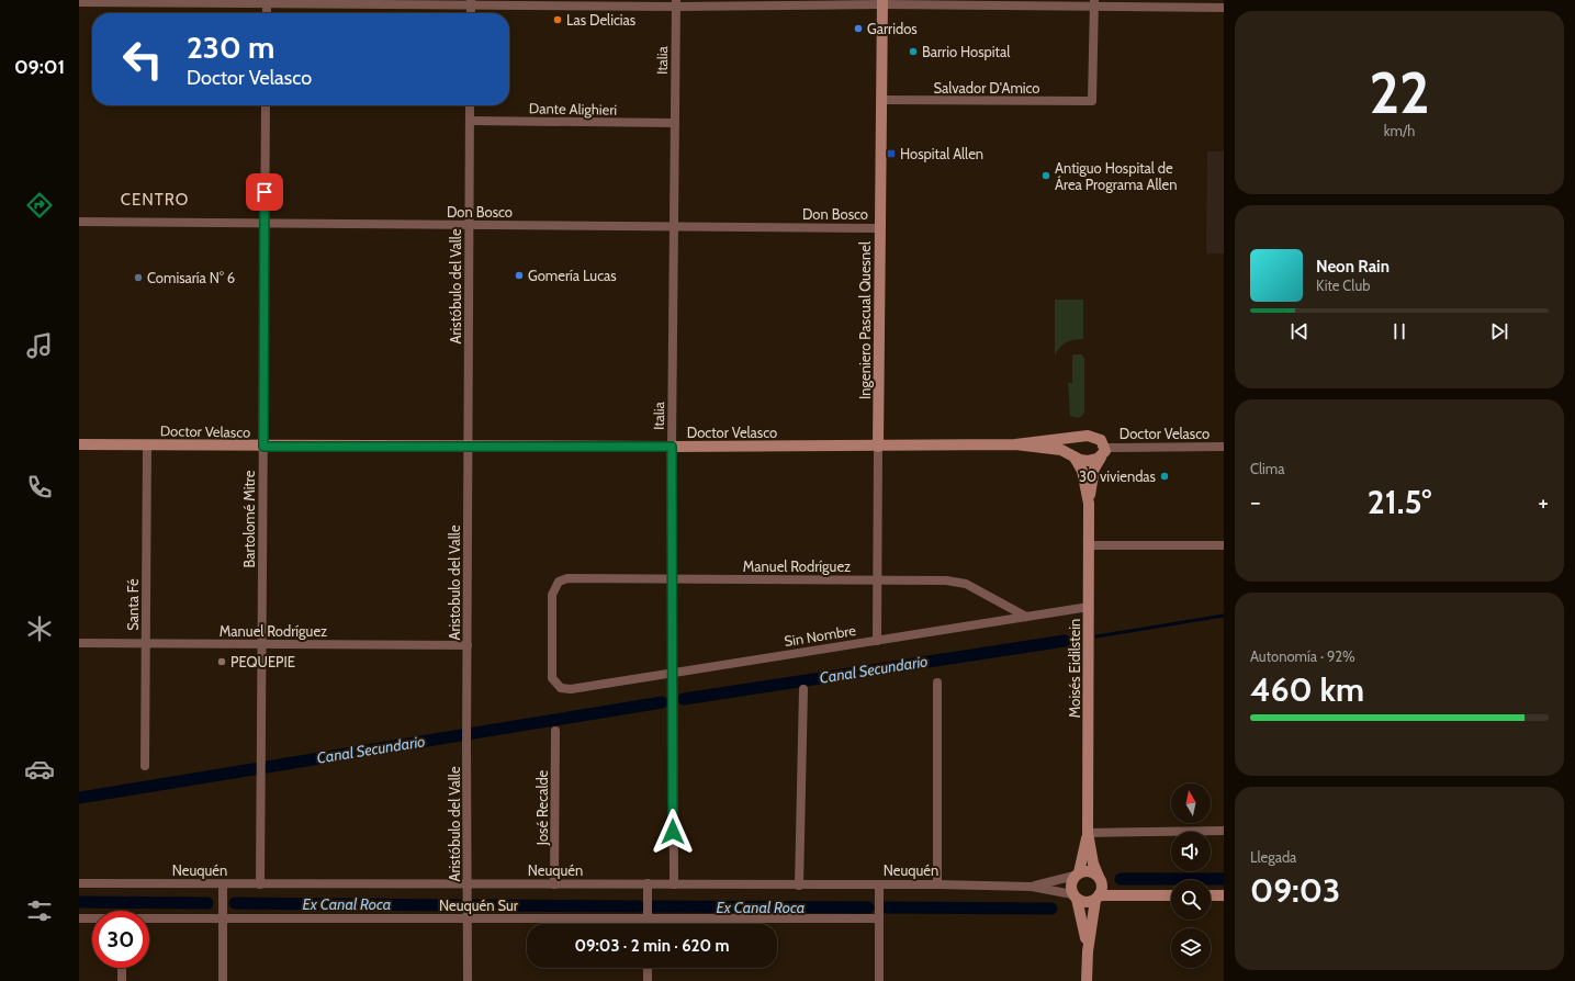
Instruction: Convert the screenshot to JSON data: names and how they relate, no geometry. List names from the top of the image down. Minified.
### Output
{"streets":{"main road":["Ingeniero Pascual Quesnel","Doctor Velasco","Moisés Eidilstein"],"street":["Italia","Salvador D'Amico","Dante Alighieri","Don Bosco","Aristóbulo del Valle","Bartolomé Mitre","Manuel Rodríguez","Aristobulo del Valle","Santa Fé","Sin Nombre","José Recalde","Neuquén","Neuquén Sur"]},"crossings":[["Italia","Dante Alighieri"],["Italia","Don Bosco"],["Italia","Doctor Velasco"],["Italia","Manuel Rodríguez"],["Italia","Sin Nombre"],["Italia","Neuquén"],["Salvador D'Amico","Ingeniero Pascual Quesnel"],["Dante Alighieri","Aristóbulo del Valle"],["Don Bosco","Aristóbulo del Valle"],["Don Bosco","Ingeniero Pascual Quesnel"],["Don Bosco","Bartolomé Mitre"],["Aristóbulo del Valle","Doctor Velasco"],["Aristóbulo del Valle","Aristobulo del Valle"],["Aristóbulo del Valle","Neuquén"],["Aristóbulo del Valle","Neuquén Sur"],["Ingeniero Pascual Quesnel","Doctor Velasco"],["Ingeniero Pascual Quesnel","Manuel Rodríguez"],["Ingeniero Pascual Quesnel","Sin Nombre"],["Doctor Velasco","Bartolomé Mitre"],["Doctor Velasco","Aristobulo del Valle"],["Doctor Velasco","Santa Fé"],["Doctor Velasco","Moisés Eidilstein"],["Bartolomé Mitre","Manuel Rodríguez"],["Bartolomé Mitre","Neuquén"],["Manuel Rodríguez","Aristobulo del Valle"],["Manuel Rodríguez","Santa Fé"],["Manuel Rodríguez","Sin Nombre"],["Sin Nombre","Moisés Eidilstein"],["Moisés Eidilstein","Neuquén"],["José Recalde","Neuquén"]],"districts":["CENTRO"],"water":["Canal Secundario","Ex Canal Roca"],"places":{"other":["Las Delicias","Garridos","Barrio Hospital","Antiguo Hospital de Área Programa Allen","Gomería Lucas","Comisaría N° 6","30 viviendas","PEQUEPIE"],"transit":["Hospital Allen"]},"north":"top","page":{"tabs":"09:01","tile":[["22","km/h"],"Clima",["Autonomía · 92%","460 km"],["Llegada","09:03"]],"turn":["230 m","Doctor Velasco"],"song":["Neon Rain","Kite Club"],"heat":["−","21.5°","+"],"limit":"30","trip":"09:03 · 2 min · 620 m"}}
